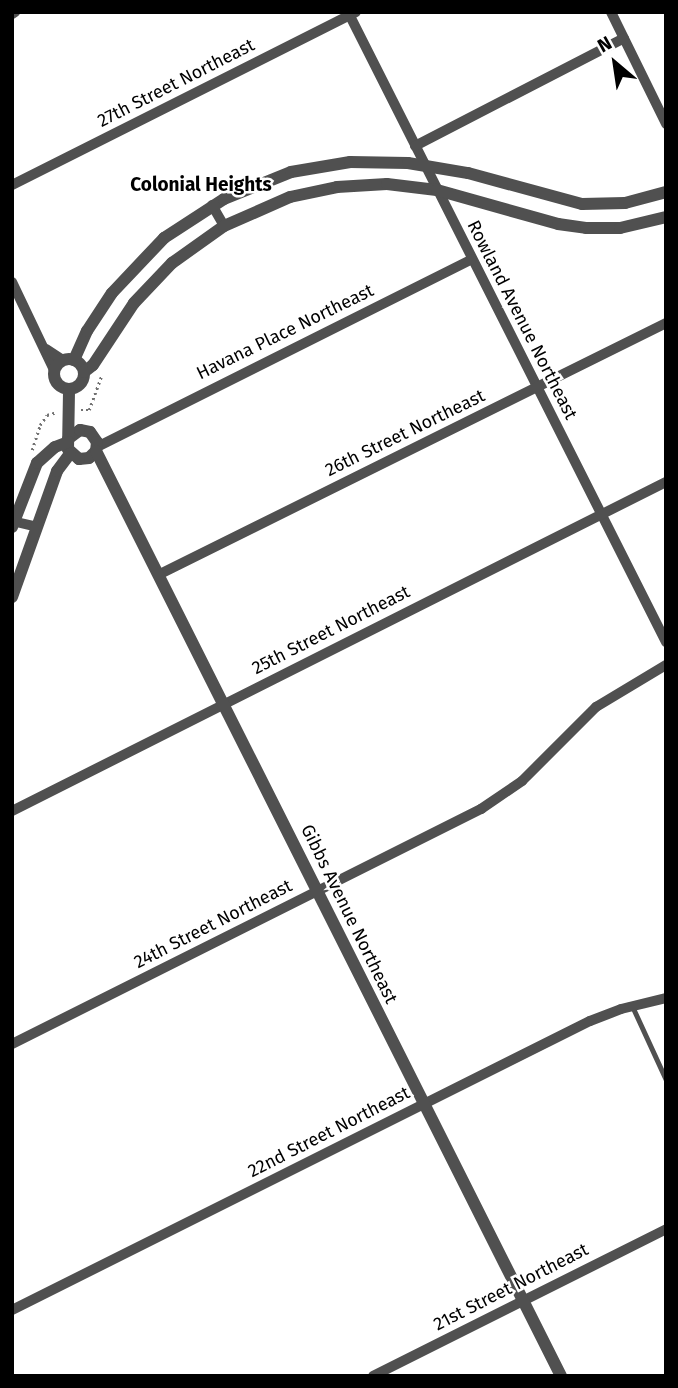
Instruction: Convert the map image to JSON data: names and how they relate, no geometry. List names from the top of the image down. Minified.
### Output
{"streets":{"street":["27th Street Northeast","Rowland Avenue Northeast","Havana Place Northeast","26th Street Northeast","25th Street Northeast","Gibbs Avenue Northeast","24th Street Northeast","22nd Street Northeast","21st Street Northeast"]},"crossings":[["27th Street Northeast","Rowland Avenue Northeast"],["Rowland Avenue Northeast","Havana Place Northeast"],["Rowland Avenue Northeast","26th Street Northeast"],["Rowland Avenue Northeast","25th Street Northeast"],["Havana Place Northeast","Gibbs Avenue Northeast"],["26th Street Northeast","Gibbs Avenue Northeast"],["25th Street Northeast","Gibbs Avenue Northeast"],["Gibbs Avenue Northeast","24th Street Northeast"],["Gibbs Avenue Northeast","22nd Street Northeast"],["Gibbs Avenue Northeast","21st Street Northeast"]],"districts":["Colonial Heights"],"north":"top left"}
